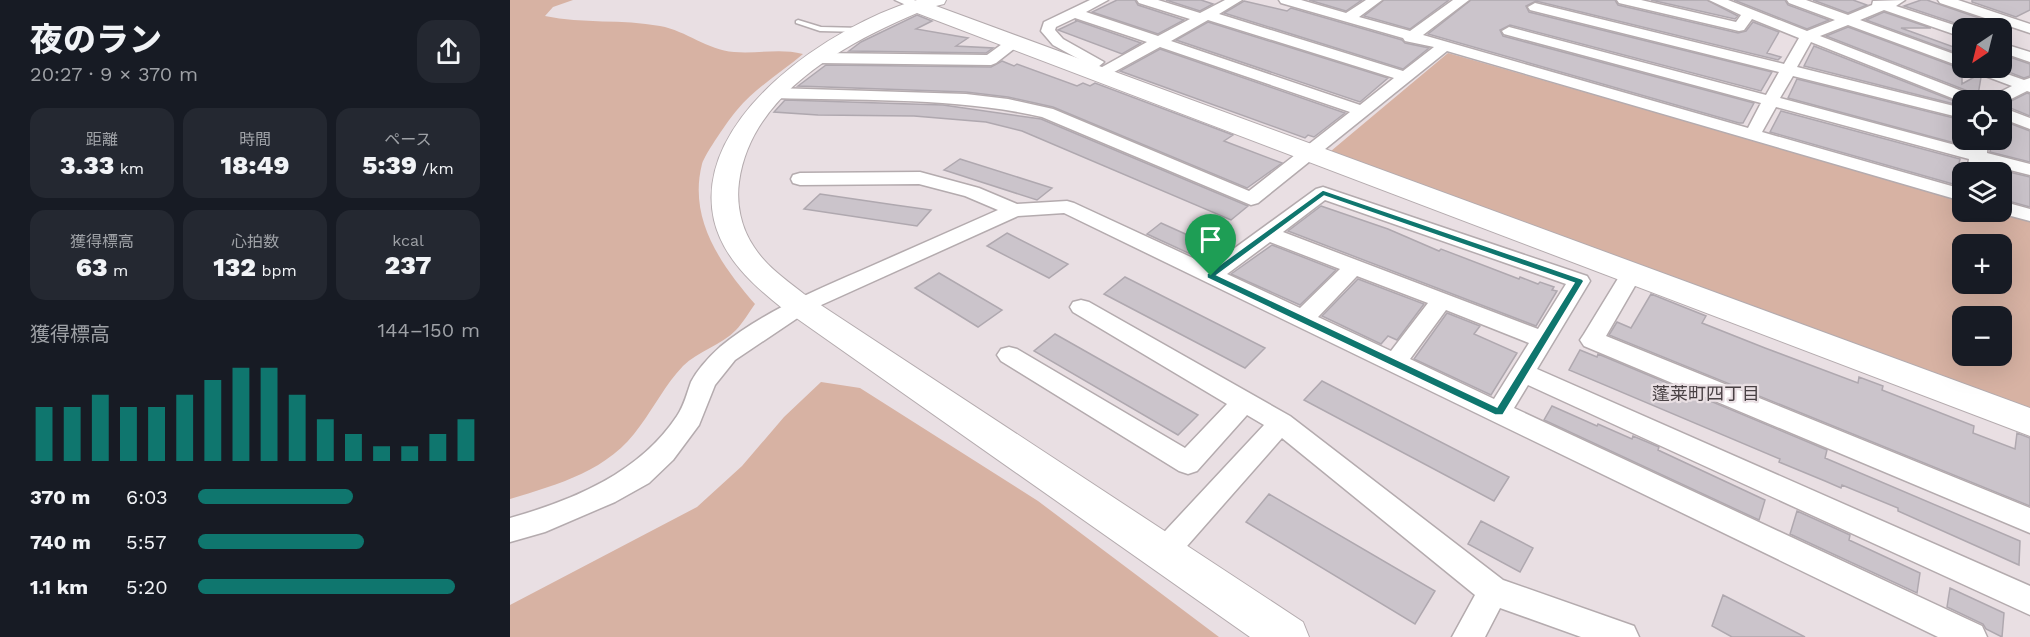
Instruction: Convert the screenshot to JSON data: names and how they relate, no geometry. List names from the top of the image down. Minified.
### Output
{"districts":["蓬莱町四丁目"],"north":"bottom left","page":{"heading":["夜のラン","20:27 · 9 × 370 m"],"map_buttons":["+","−"],"stats":[["距離","3.33 km"],["時間","18:49"],["ペース","5:39 /km"],["獲得標高","63 m"],["心拍数","132 bpm"],["kcal","237"]],"chart":["獲得標高","144–150 m"],"list":[{"name":"370 m","note":"6:03"},{"name":"740 m","note":"5:57"},{"name":"1.1 km","note":"5:20"}]}}
